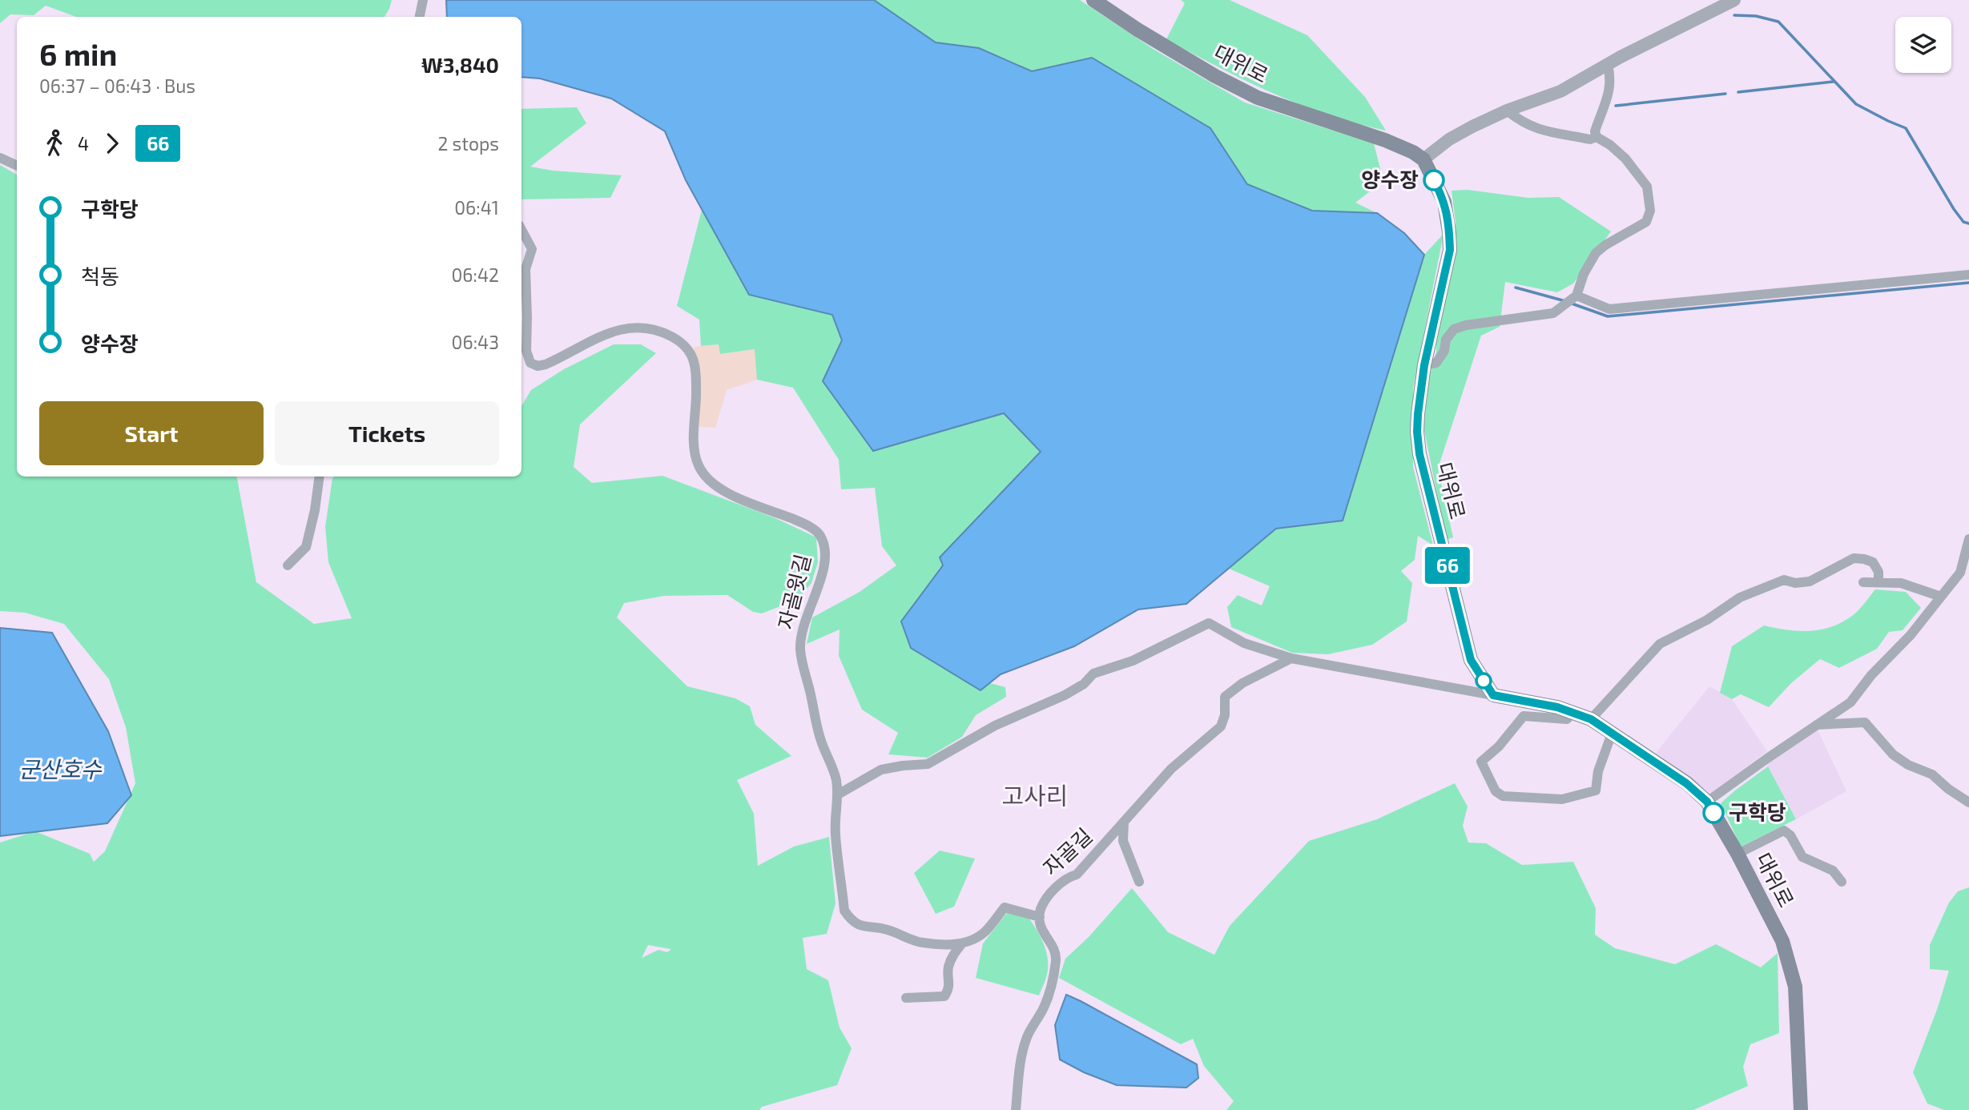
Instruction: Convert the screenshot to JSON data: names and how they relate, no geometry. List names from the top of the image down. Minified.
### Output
{"streets":{"main road":["대위로"],"street":["자골윗길","자골길"]},"crossings":[["자골윗길","자골길"]],"districts":["고사리"],"water":["군산호수"],"places":["양수장","구학당"],"lines":["bus line 66"],"page":{"on_map":"66","heading":["6 min","06:37 – 06:43 · Bus","₩3,840"],"legs":["4","66","2 stops"],"list":[{"name":"구학당","value":"06:41"},{"name":"척동","value":"06:42"},{"name":"양수장","value":"06:43"}],"buttons":["Start","Tickets"]}}
